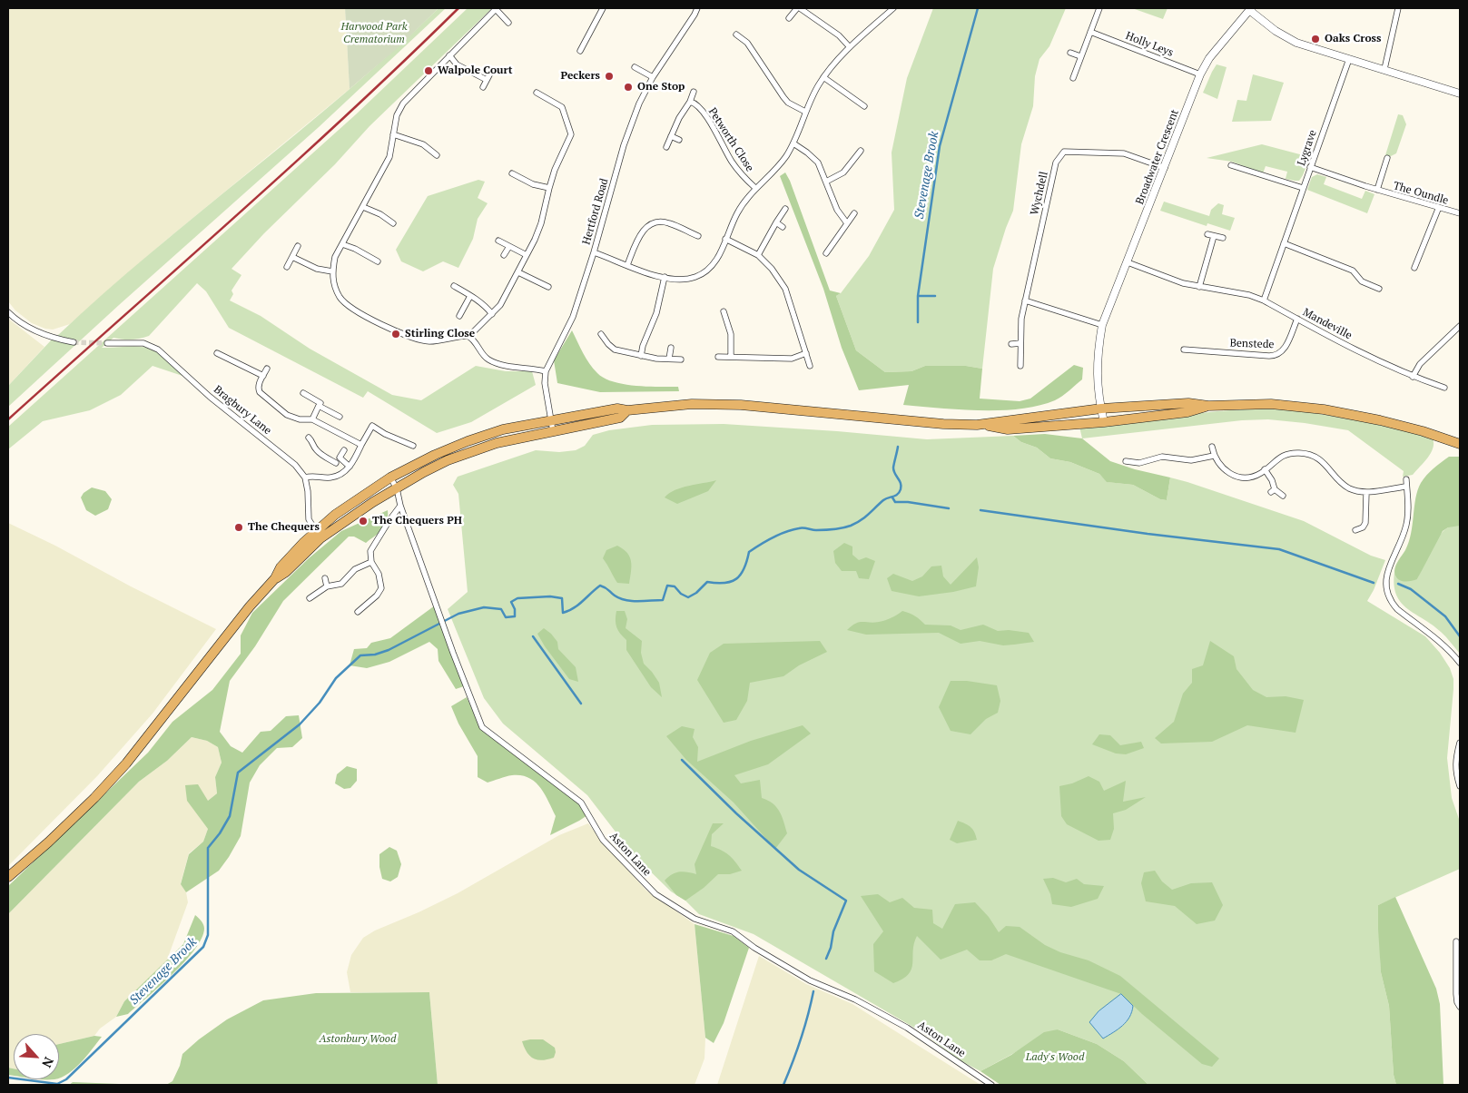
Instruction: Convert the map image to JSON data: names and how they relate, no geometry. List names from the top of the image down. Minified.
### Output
{"streets":{"street":["Holly Leys","Petworth Close","Lygrave","Broadwater Crescent","Wychdell","The Oundle","Hertford Road","Mandeville","Benstede","Bragbury Lane","Aston Lane"]},"crossings":[["Holly Leys","Broadwater Crescent"],["Lygrave","The Oundle"],["Lygrave","Mandeville"],["Broadwater Crescent","Wychdell"],["Broadwater Crescent","Mandeville"],["Mandeville","Benstede"]],"water":["Stevenage Brook"],"parks":["Harwood Park Crematorium","Astonbury Wood","Lady's Wood"],"places":["Oaks Cross","Walpole Court","Peckers","One Stop","Stirling Close","The Chequers PH","The Chequers"],"north":"bottom right"}
